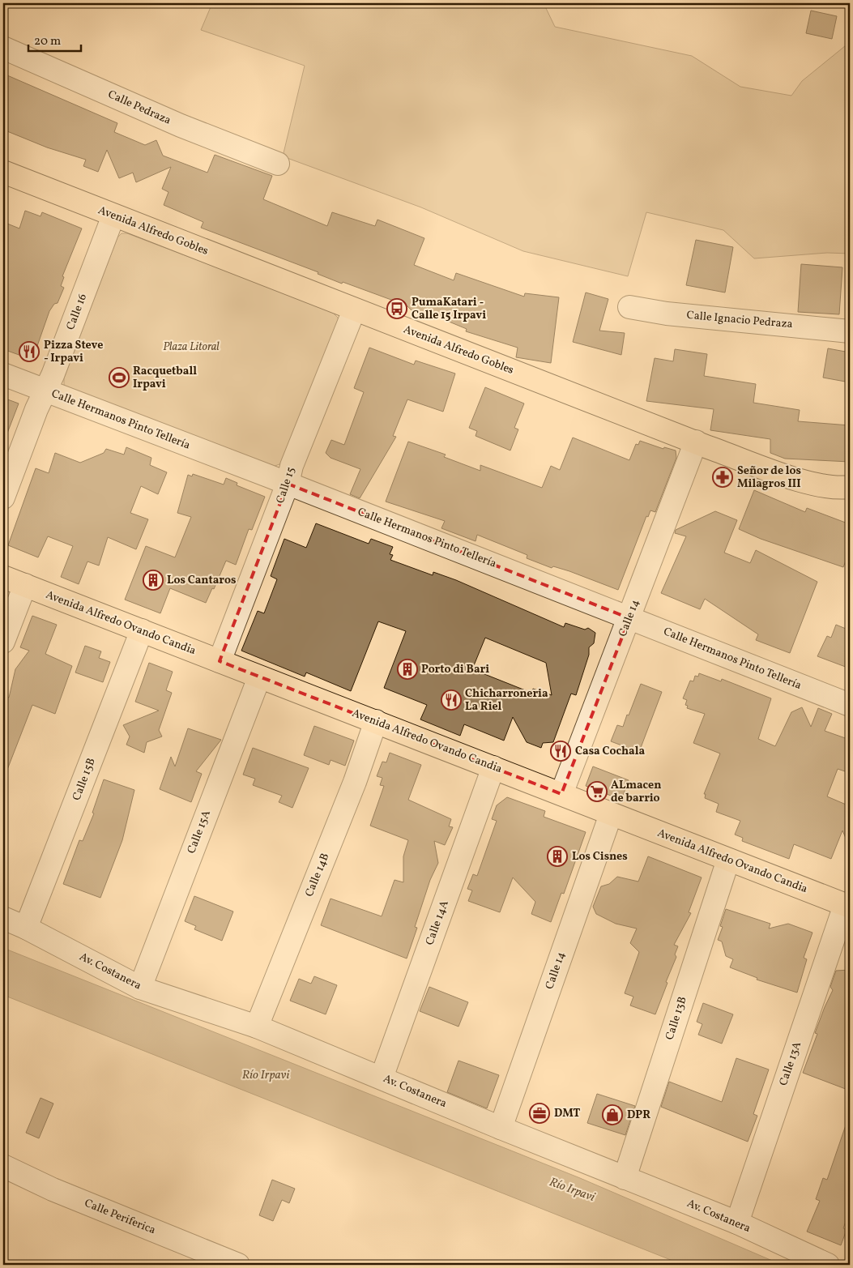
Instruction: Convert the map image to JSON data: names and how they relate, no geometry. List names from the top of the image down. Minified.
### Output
{"streets":{"main road":["Avenida Alfredo Gobles","Avenida Alfredo Ovando Candia"],"street":["Calle Pedraza","Calle 16","Calle Ignacio Pedraza","Calle Hermanos Pinto Tellería","Calle 15","Calle 14","Calle 15B","Calle 15A","Calle 14B","Calle 14A","Av. Costanera","Calle 13B","Calle 13A","Calle Periferica"]},"crossings":[["Avenida Alfredo Gobles","Calle 16"],["Avenida Alfredo Gobles","Calle 15"],["Avenida Alfredo Gobles","Calle 14"],["Calle 16","Calle Hermanos Pinto Tellería"],["Calle Hermanos Pinto Tellería","Calle 15"],["Calle Hermanos Pinto Tellería","Calle 14"],["Calle 15","Avenida Alfredo Ovando Candia"],["Calle 14","Avenida Alfredo Ovando Candia"],["Calle 14","Av. Costanera"],["Avenida Alfredo Ovando Candia","Calle 15B"],["Avenida Alfredo Ovando Candia","Calle 15A"],["Avenida Alfredo Ovando Candia","Calle 14B"],["Avenida Alfredo Ovando Candia","Calle 14A"],["Avenida Alfredo Ovando Candia","Calle 13B"],["Avenida Alfredo Ovando Candia","Calle 13A"],["Calle 15B","Av. Costanera"],["Calle 15A","Av. Costanera"],["Calle 14B","Av. Costanera"],["Calle 14A","Av. Costanera"],["Av. Costanera","Calle 13B"],["Av. Costanera","Calle 13A"]],"water":["Río Irpavi"],"parks":["Plaza Litoral"],"places":{"bus stop":["PumaKatari - Calle 15 Irpavi"],"restaurant":["Pizza Steve - Irpavi","Chicharroneria La Riel","Casa Cochala"],"sports":["Racquetball Irpavi"],"pharmacy":["Señor de los Milagros III"],"building":["Los Cantaros","Porto di Bari","Los Cisnes"],"supermarket":["ALmacen de barrio"],"office":["DMT"],"shop":["DPR"]},"scale_bar":"20 m"}
